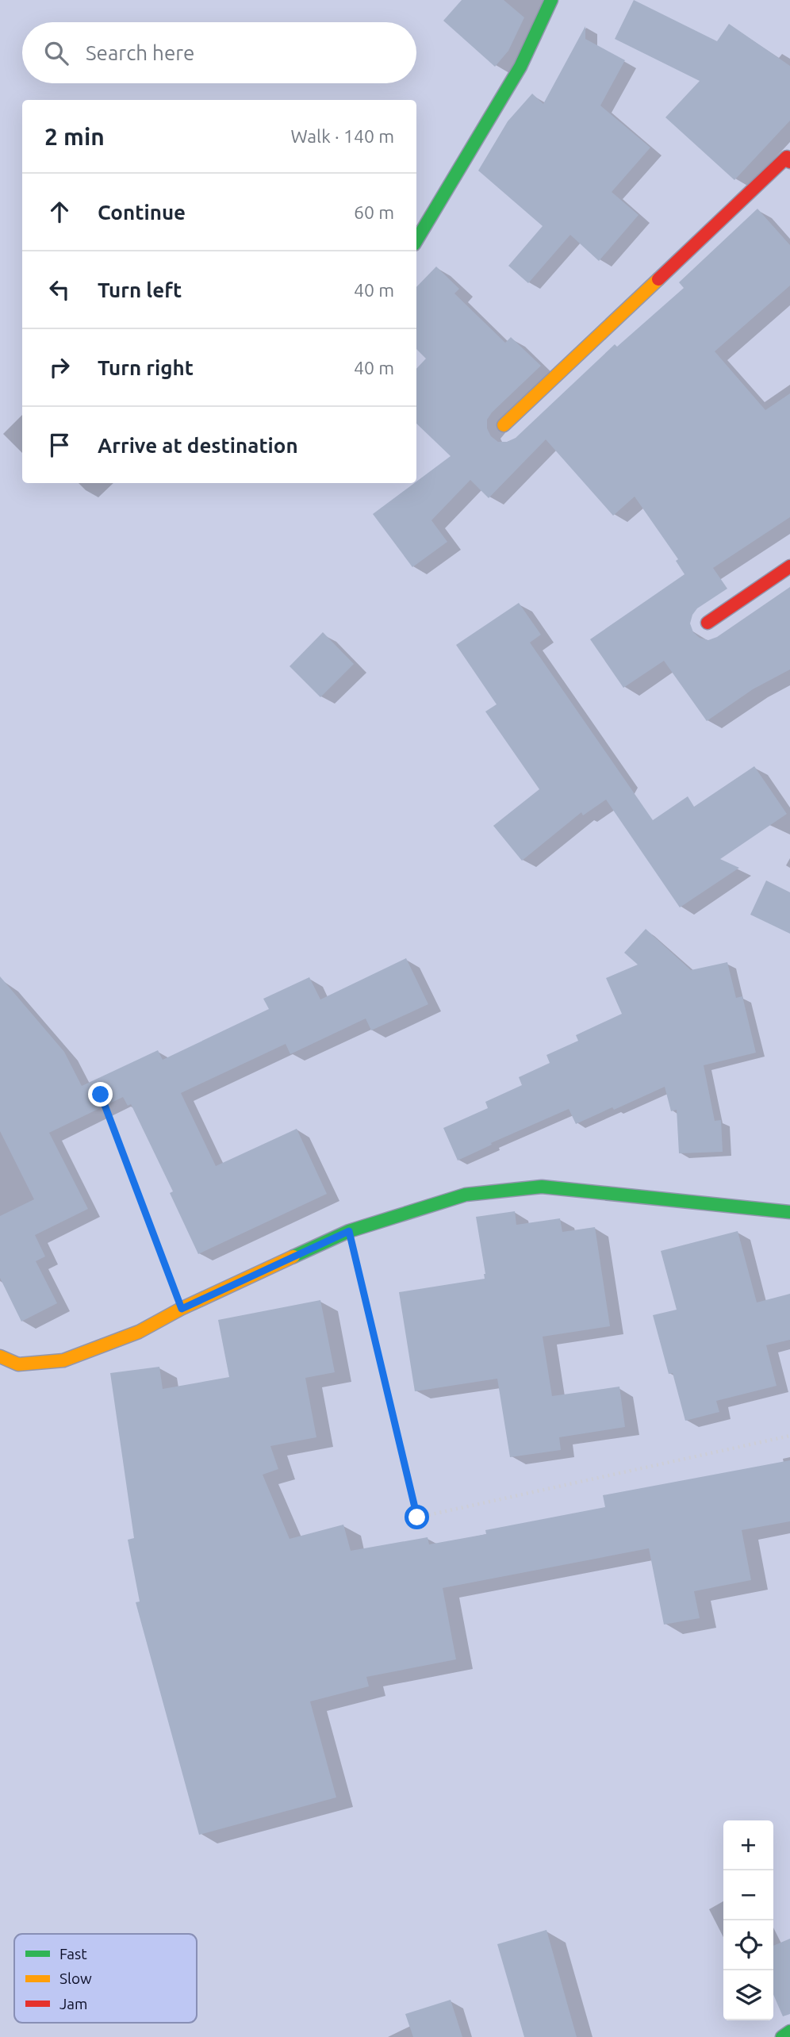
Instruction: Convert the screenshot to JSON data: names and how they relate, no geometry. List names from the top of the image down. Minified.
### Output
{"legend":["Fast","Slow","Jam"],"page":{"search":"Search here","heading":["2 min","Walk · 140 m"],"list":[["Continue","60 m"],["Turn left","40 m"],["Turn right","40 m"],"Arrive at destination"],"map_buttons":["+","−"]}}
